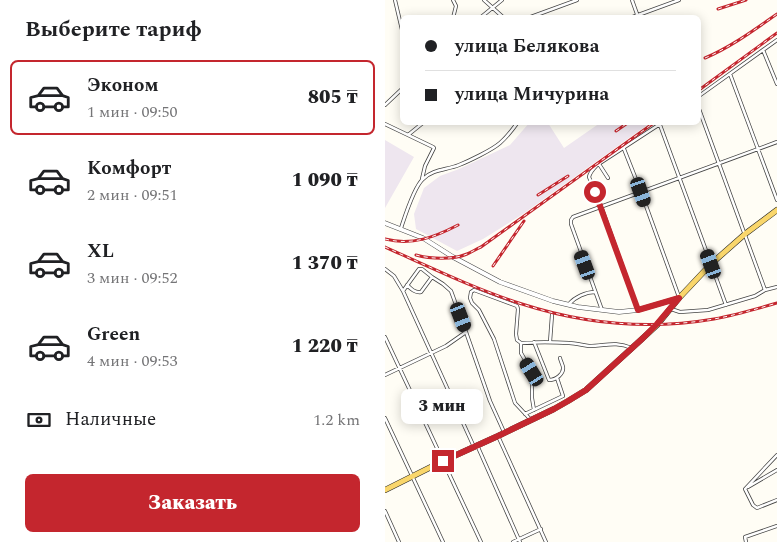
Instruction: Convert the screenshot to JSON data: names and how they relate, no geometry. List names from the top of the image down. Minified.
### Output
{"page":{"heading":"Выберите тариф","banner":["улица Белякова","улица Мичурина"],"list":[{"name":"Эконом","note":"1 мин · 09:50","value":"805 ₸"},{"name":"Комфорт","note":"2 мин · 09:51","value":"1 090 ₸"},{"name":"XL","note":"3 мин · 09:52","value":"1 370 ₸"},{"name":"Green","note":"4 мин · 09:53","value":"1 220 ₸"}],"bubble":"3 мин","pay":["Наличные","1.2 km"],"buttons":"Заказать"}}
